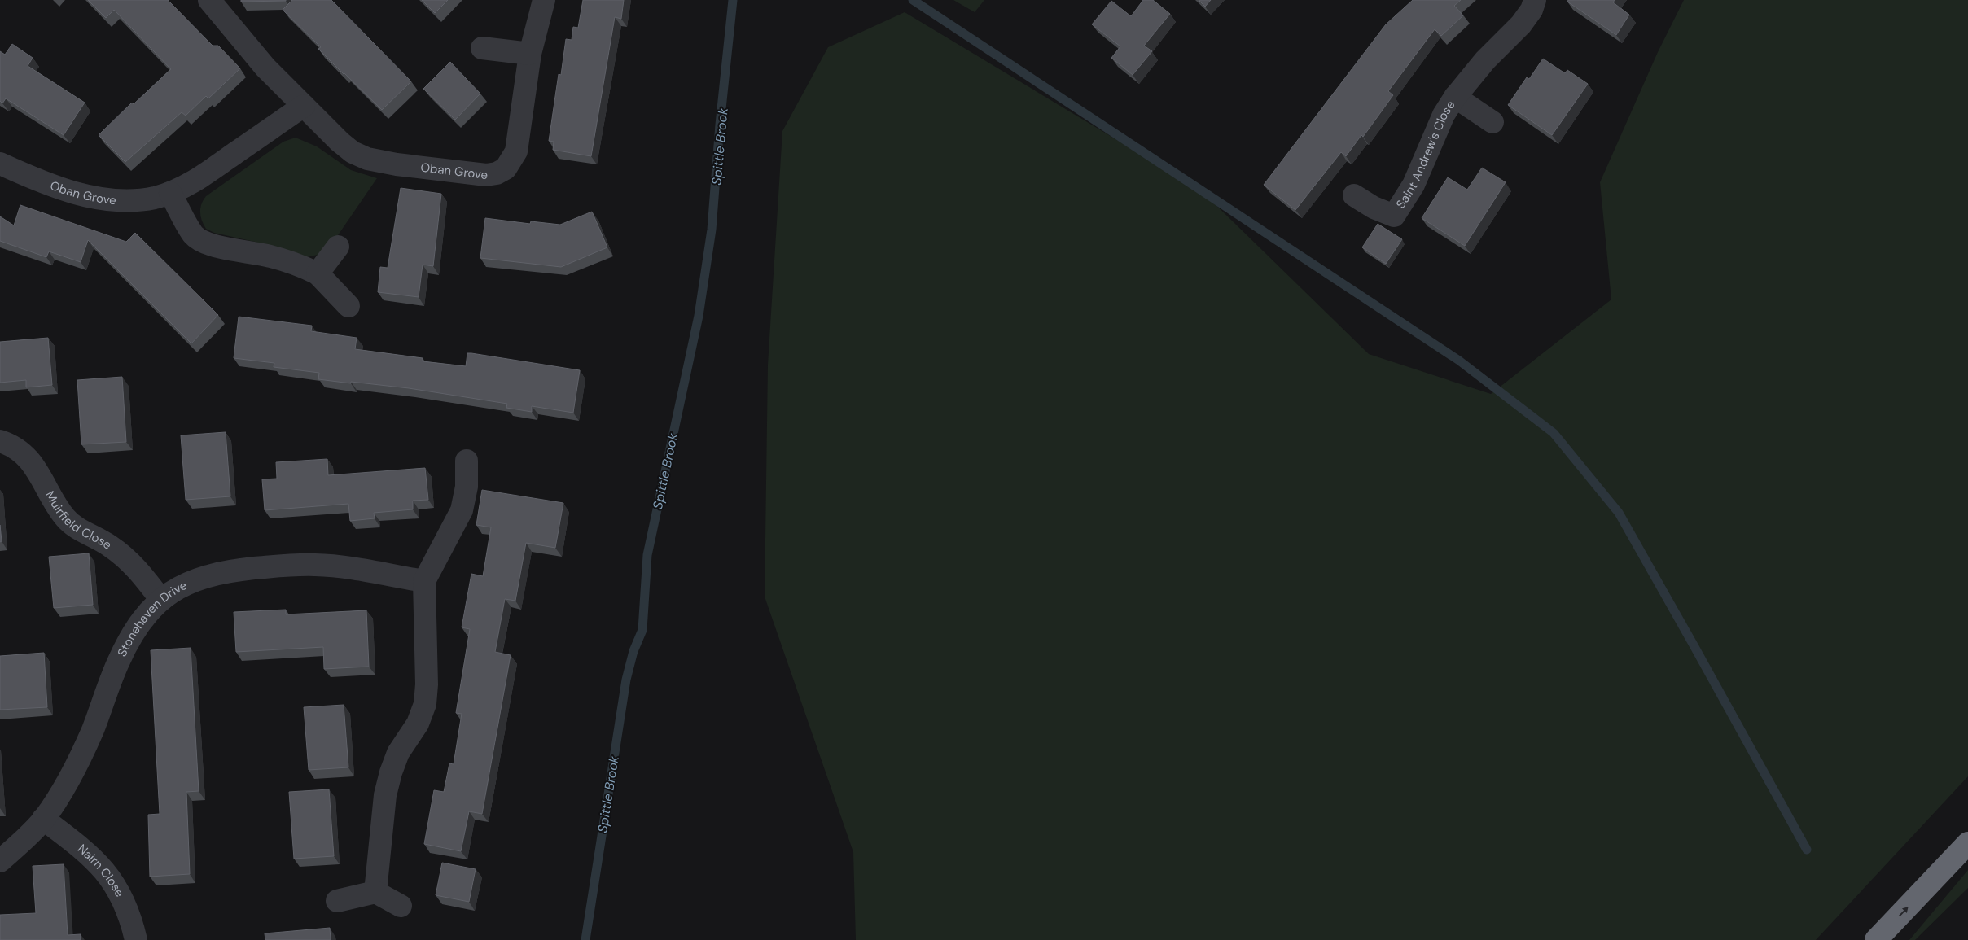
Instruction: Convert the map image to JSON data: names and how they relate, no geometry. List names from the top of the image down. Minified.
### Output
{"streets":{"street":["Saint Andrew's Close","Oban Grove","Muirfield Close","Stonehaven Drive","Nairn Close"]},"crossings":[["Muirfield Close","Stonehaven Drive"],["Stonehaven Drive","Nairn Close"]],"water":["Spittle Brook"]}
